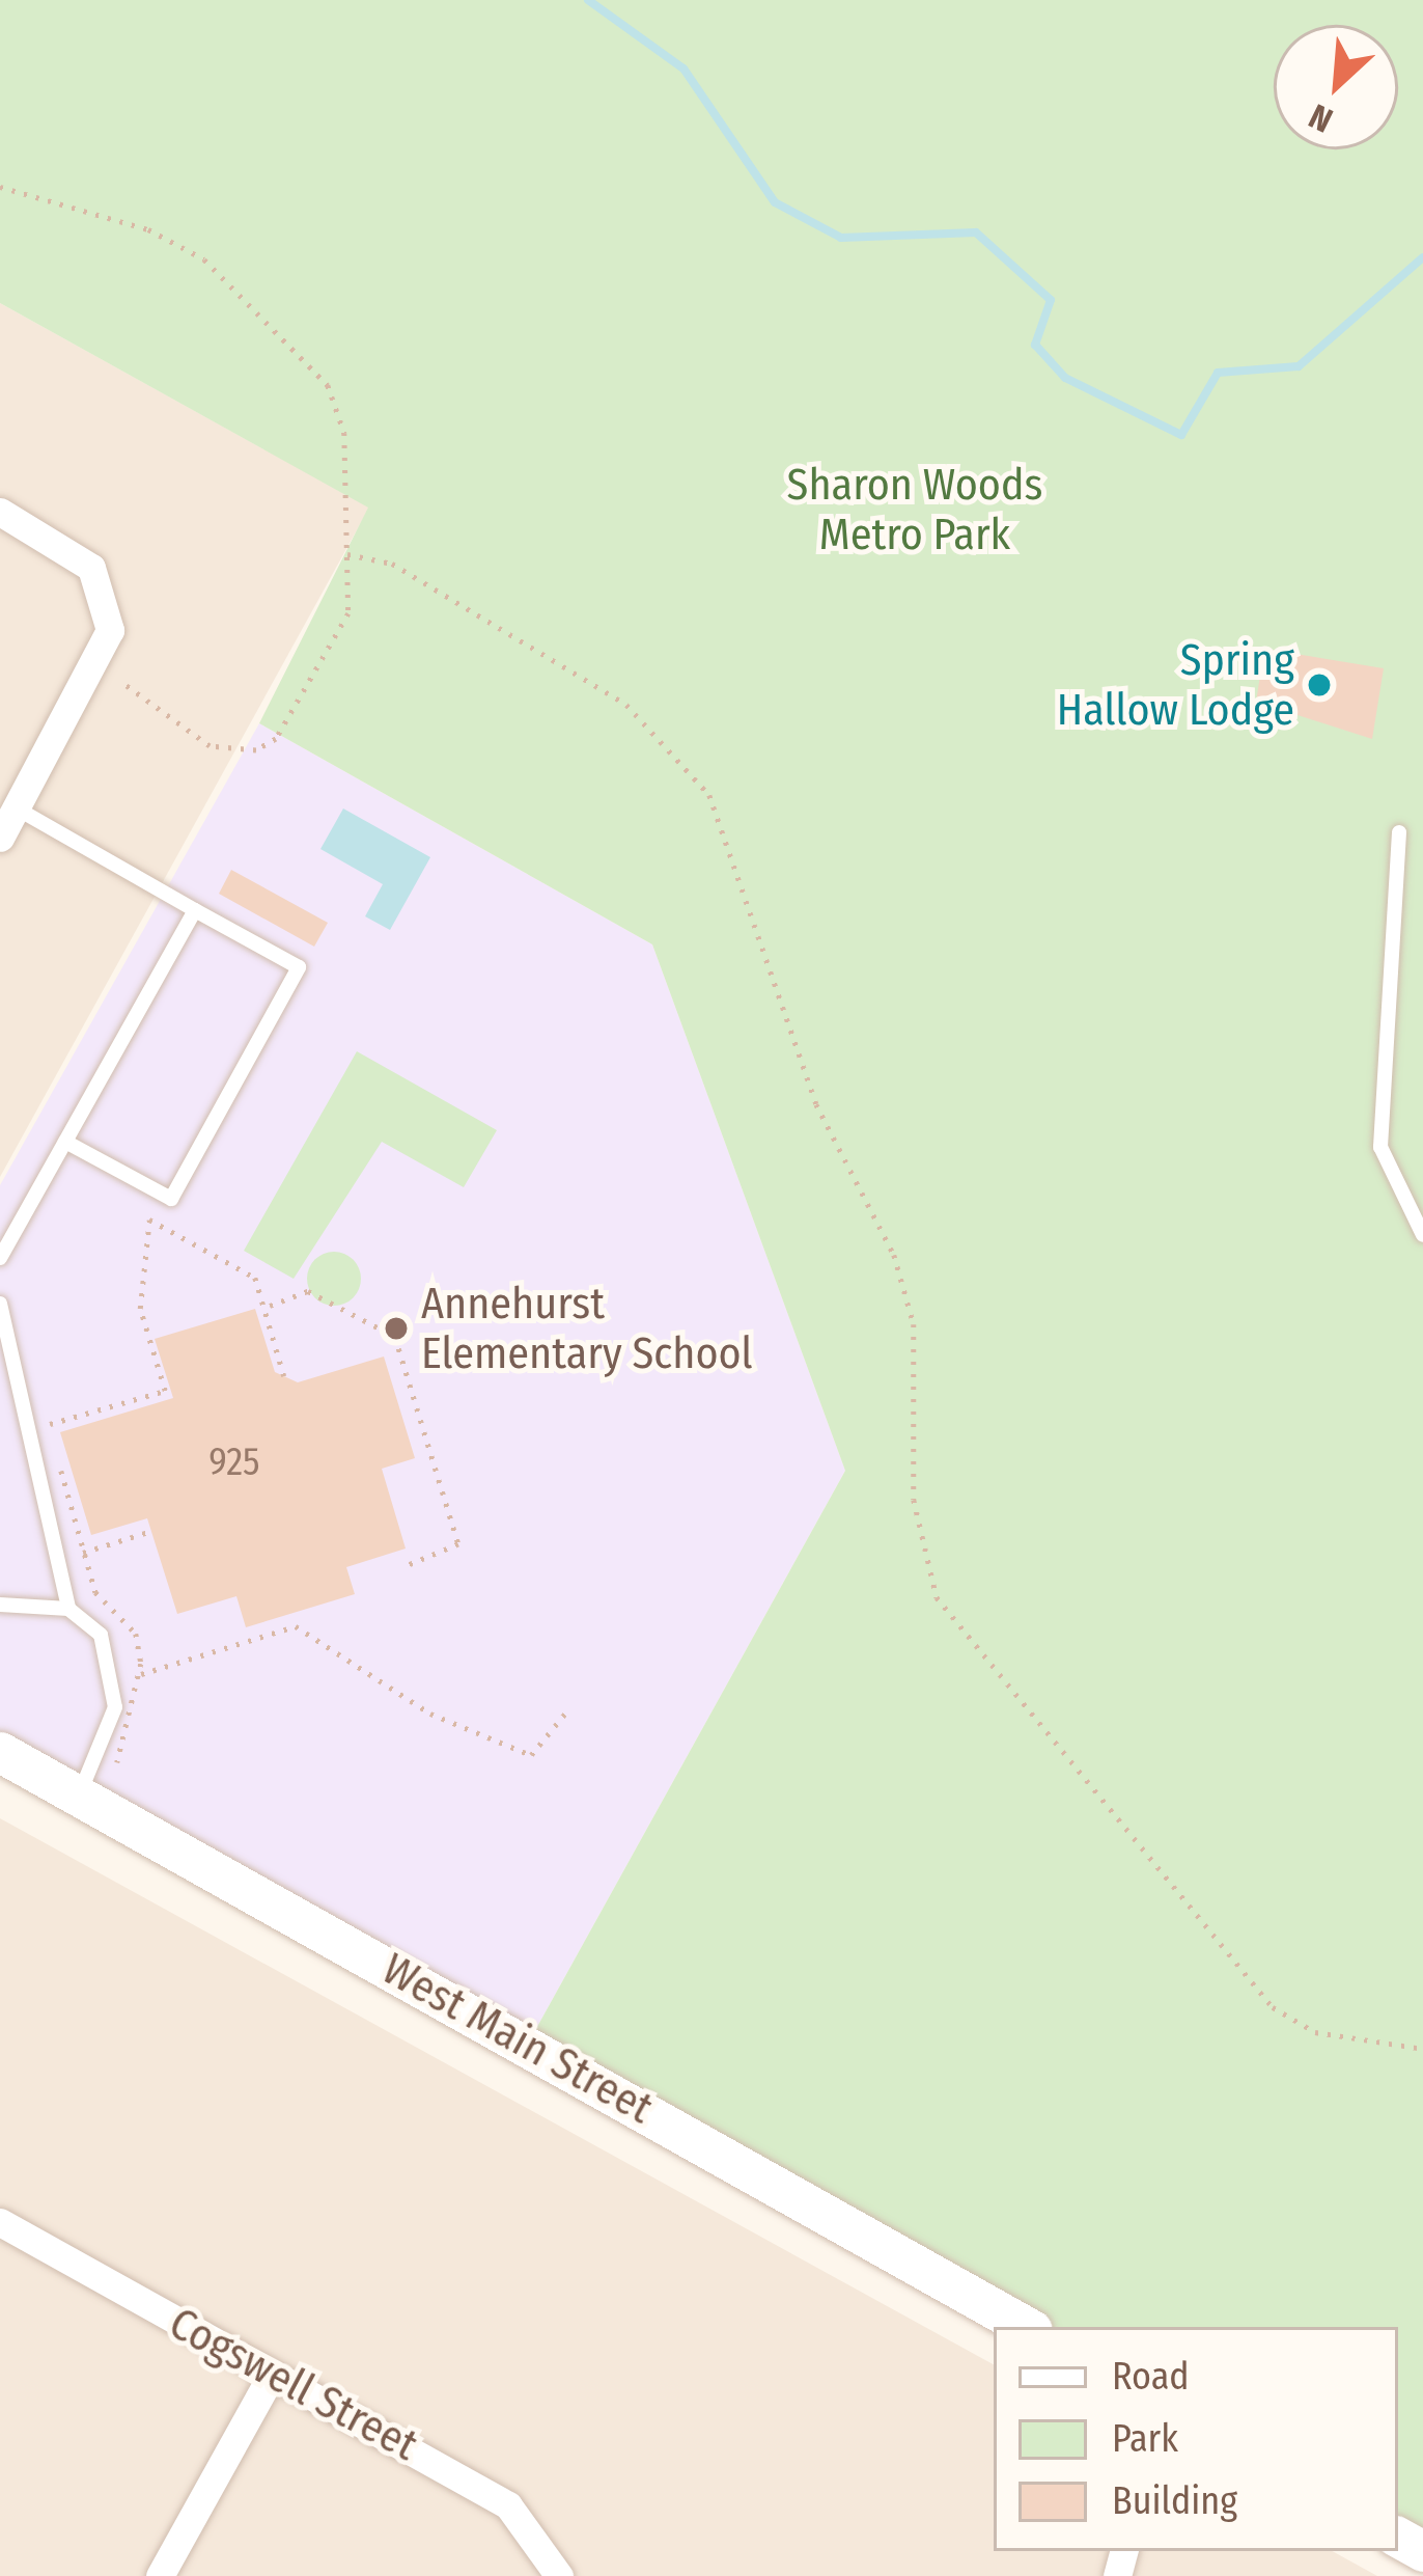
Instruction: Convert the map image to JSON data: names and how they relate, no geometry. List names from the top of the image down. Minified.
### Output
{"streets":{"main road":["West Main Street"],"street":["Cogswell Street"]},"parks":["Sharon Woods Metro Park"],"places":["Spring Hallow Lodge","Annehurst Elementary School"],"house_numbers":["925"],"legend":["Road","Park","Building"],"north":"bottom left"}
